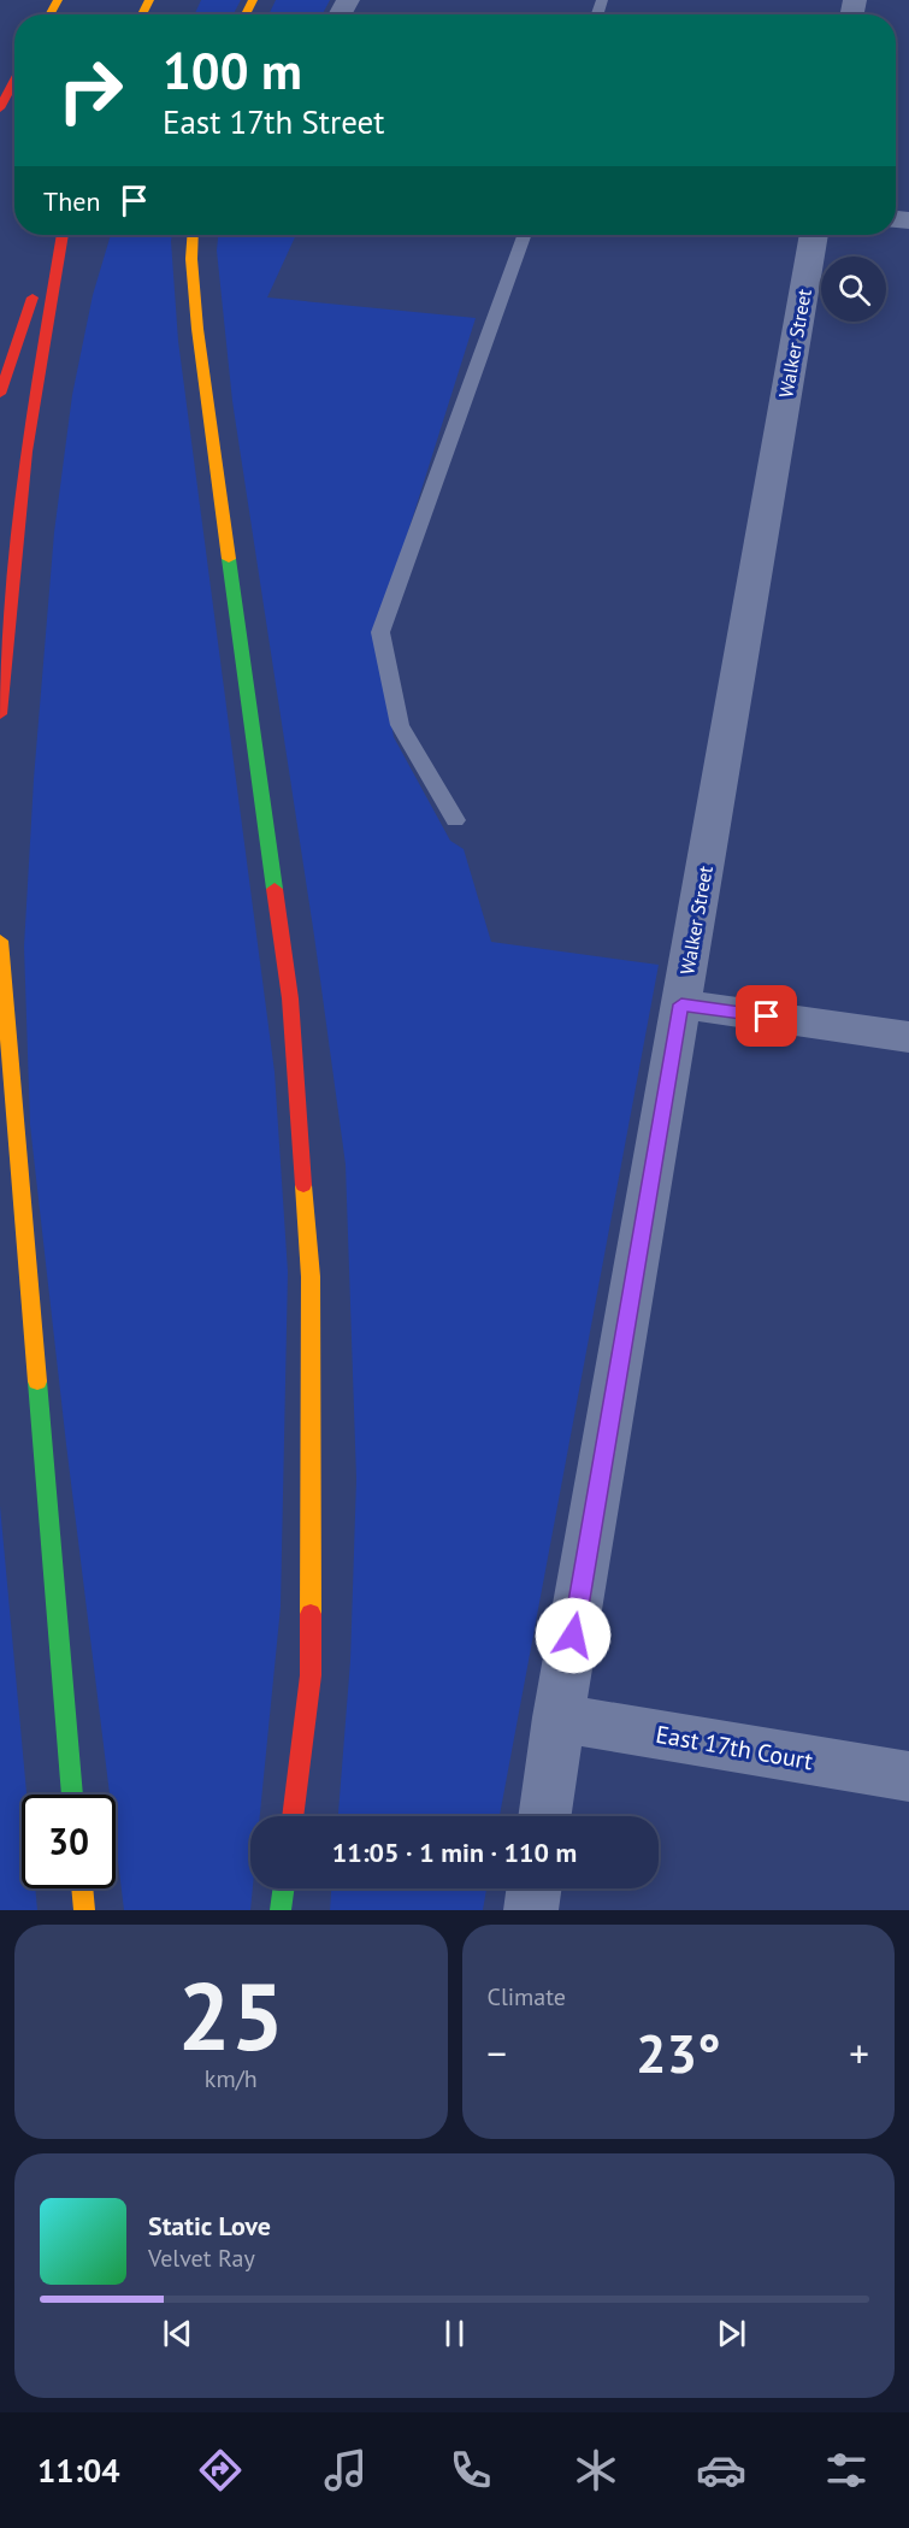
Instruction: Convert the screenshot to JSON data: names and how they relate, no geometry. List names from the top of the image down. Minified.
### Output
{"streets":{"street":["Walker Street","East 17th Court"]},"crossings":[["Walker Street","East 17th Court"]],"page":{"turn":["100 m","East 17th Street"],"then":"Then","limit":"30","trip":"11:05 · 1 min · 110 m","tile":[["25","km/h"],"Climate"],"heat":["−","23°","+"],"song":["Static Love","Velvet Ray"],"tabs":"11:04"}}
